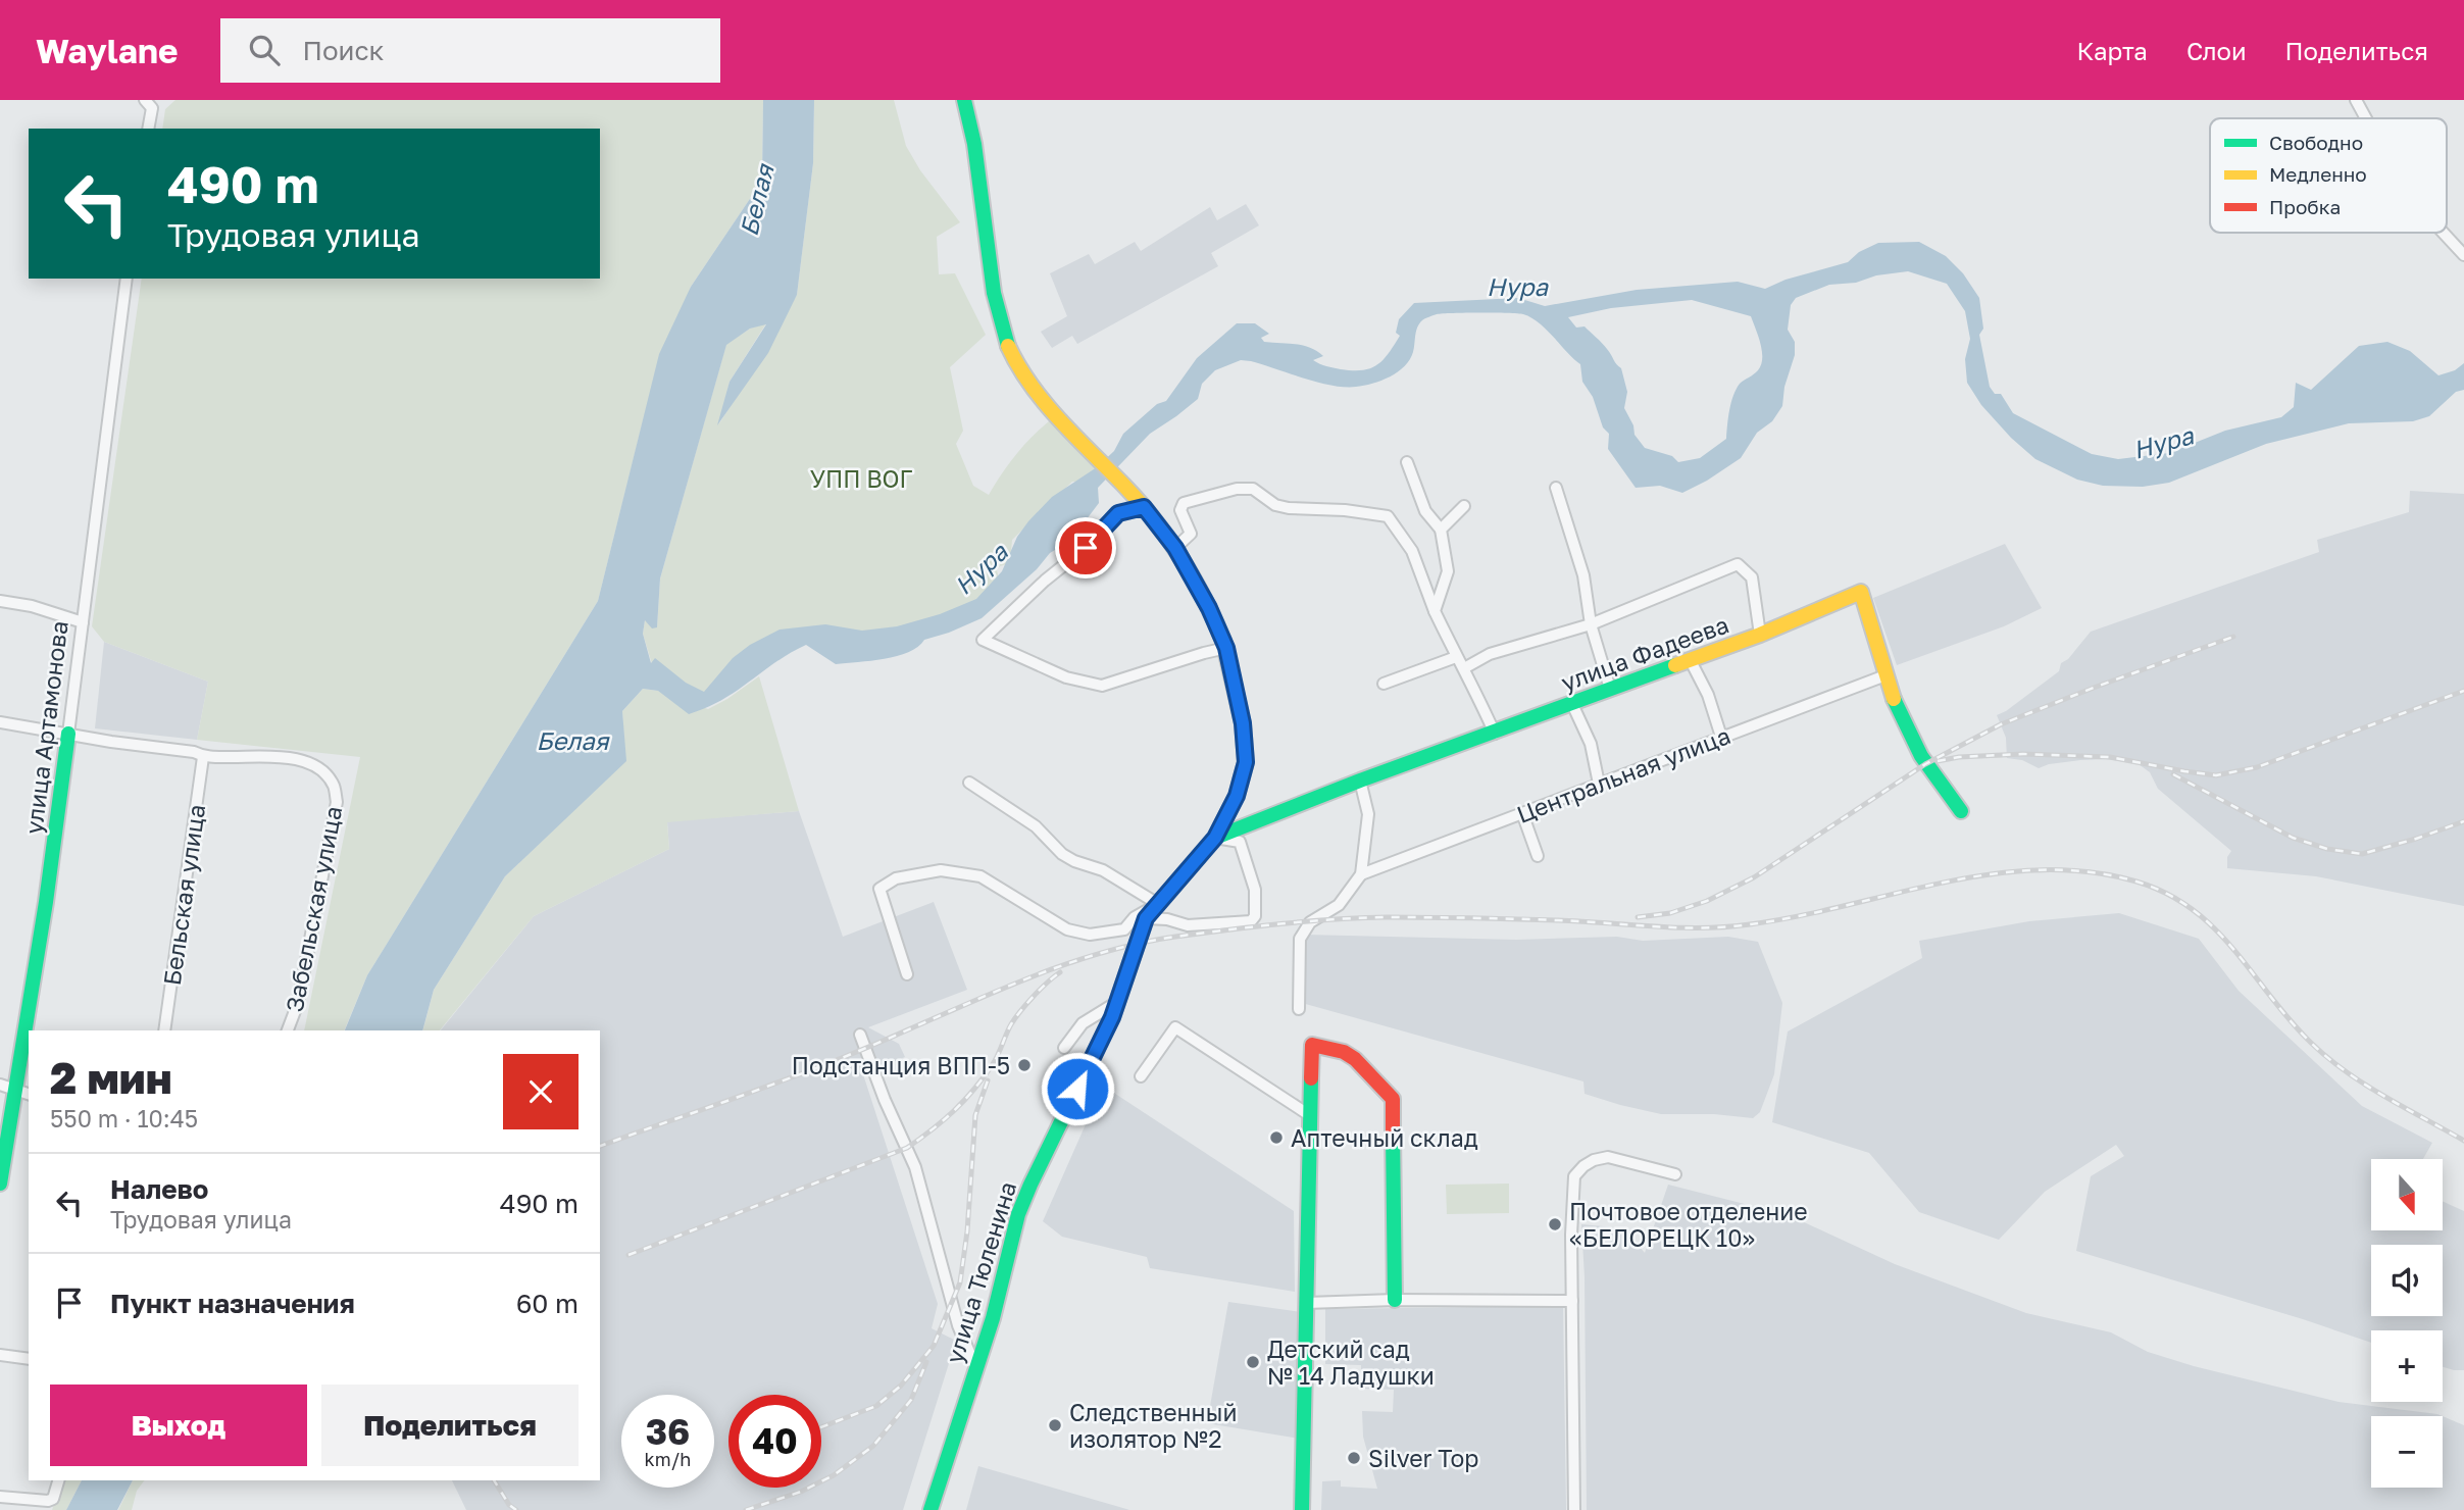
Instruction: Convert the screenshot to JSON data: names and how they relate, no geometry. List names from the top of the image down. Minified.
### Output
{"streets":{"street":["улица Фадеева","улица Артамонова","Центральная улица","Бельская улица","Забельская улица","улица Тюленина"]},"crossings":[["улица Фадеева","Центральная улица"],["улица Фадеева","улица Тюленина"],["Бельская улица","Забельская улица"]],"water":["Белая","Нура"],"parks":["УПП ВОГ"],"places":["Подстанция ВПП-5","Аптечный склад","Почтовое отделение «БЕЛОРЕЦК 10»","Детский сад № 14 Ладушки","Следственный изолятор №2","Silver Top"],"legend":["Свободно","Медленно","Пробка"],"north":"bottom","page":{"header":"Waylane","search":"Поиск","nav":["Карта","Слои","Поделиться"],"turn":["490 m","Трудовая улица"],"heading":["2 мин","550 m · 10:45"],"list":[{"name":"Налево","note":"Трудовая улица","value":"490 m"},{"name":"Пункт назначения","value":"60 m"}],"map_buttons":["+","−"],"buttons":["Выход","Поделиться"],"speed":"36 km/h","limit":"40"}}
